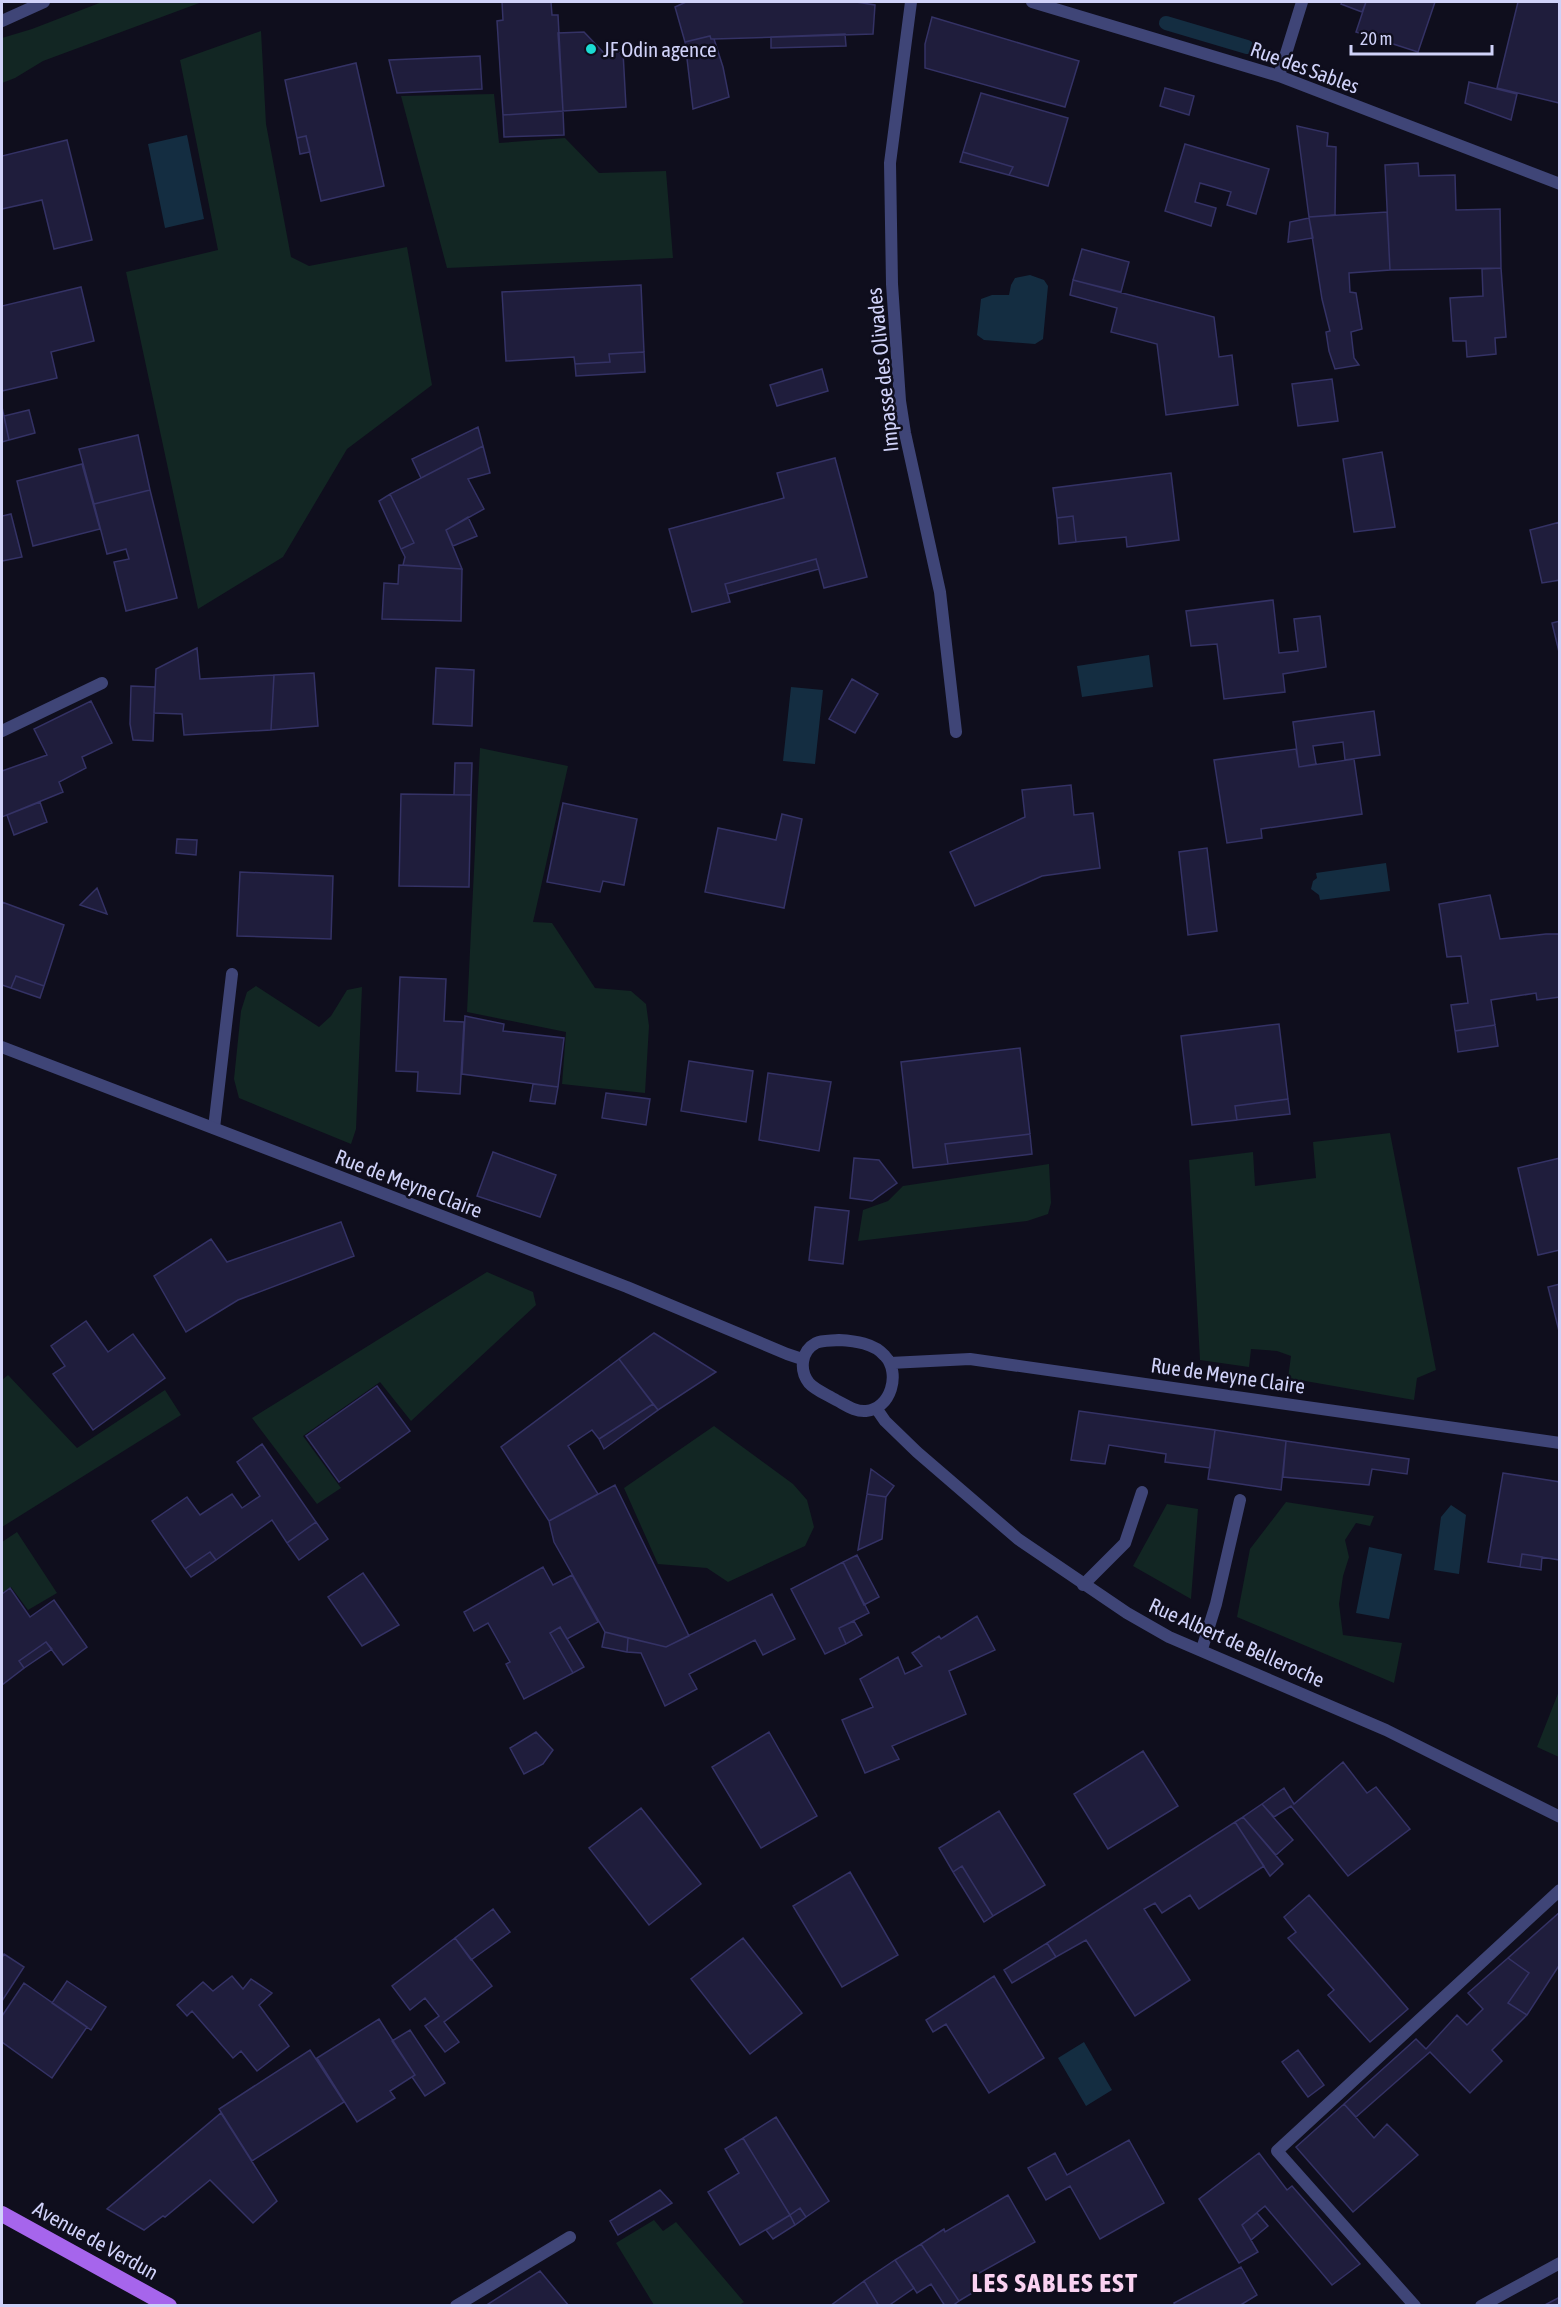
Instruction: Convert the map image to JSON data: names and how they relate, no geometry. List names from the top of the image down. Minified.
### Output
{"streets":{"main road":["Avenue de Verdun"],"street":["Rue des Sables","Impasse des Olivades","Rue de Meyne Claire","Rue Albert de Belleroche"]},"crossings":[["Rue de Meyne Claire","Rue Albert de Belleroche"]],"districts":["LES SABLES EST"],"places":["JF Odin agence"],"scale_bar":"20 m"}
